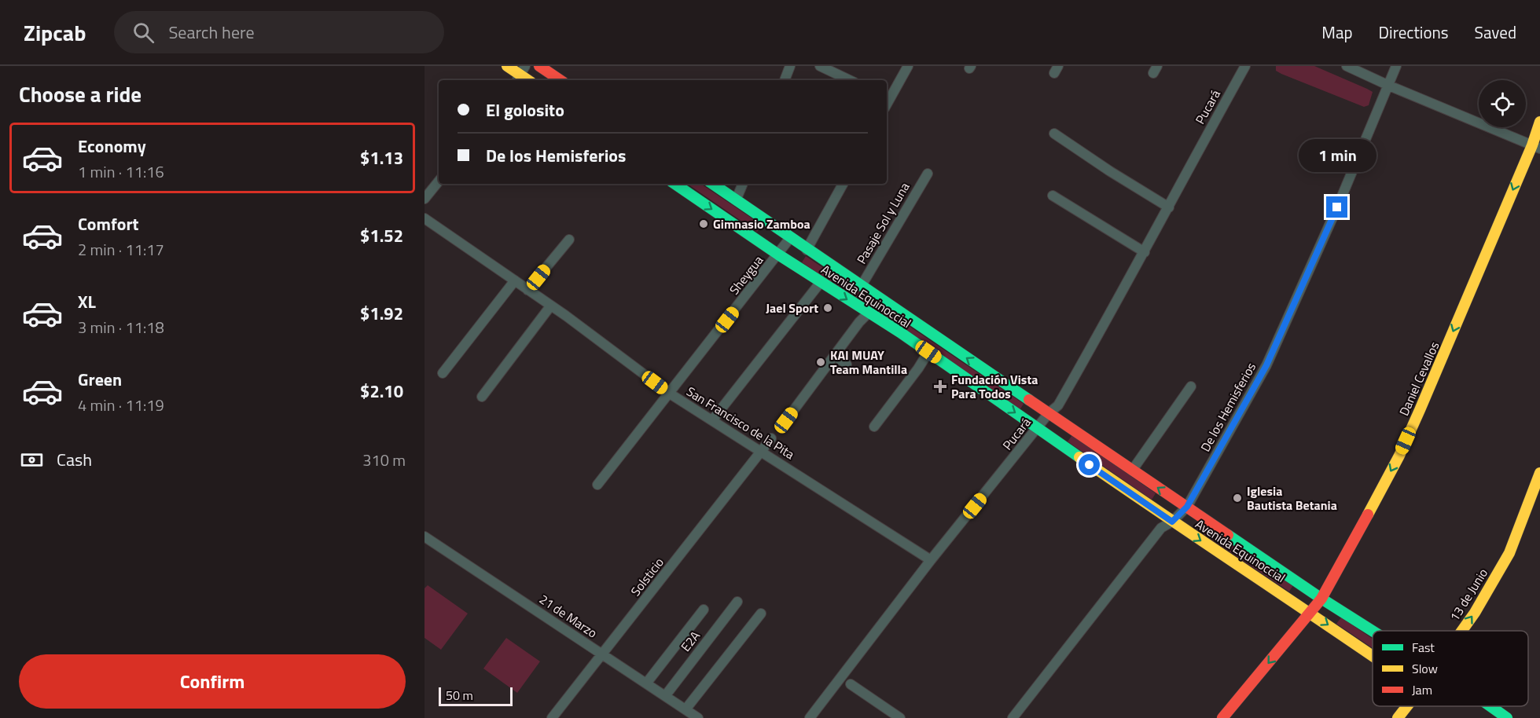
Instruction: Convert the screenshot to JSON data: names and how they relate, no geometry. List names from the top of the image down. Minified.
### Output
{"streets":{"main road":["Avenida Equinoccial","Daniel Cevallos","13 de Junio"],"street":["Pucará","Pasaje Sol y Luna","Sheygua","De los Hemisferios","San Francisco de la Pita","Solsticio","21 de Marzo","E2A"]},"crossings":[["Pucará","Avenida Equinoccial"],["Pucará","San Francisco de la Pita"],["Pasaje Sol y Luna","Avenida Equinoccial"],["Sheygua","Avenida Equinoccial"],["Sheygua","San Francisco de la Pita"],["Avenida Equinoccial","Daniel Cevallos"],["Avenida Equinoccial","De los Hemisferios"],["San Francisco de la Pita","Solsticio"],["Solsticio","21 de Marzo"],["21 de Marzo","E2A"]],"one_way":["Daniel Cevallos","13 de Junio"],"places":{"other":["Gimnasio Zamboa","Jael Sport","KAI MUAY Team Mantilla","Iglesia Bautista Betania"],"health":["Fundación Vista Para Todos"]},"legend":["Fast","Slow","Jam"],"scale_bar":"50 m","page":{"header":"Zipcab","search":"Search here","nav":["Map","Directions","Saved"],"heading":"Choose a ride","banner":["El golosito","De los Hemisferios"],"list":[{"name":"Economy","note":"1 min · 11:16","value":"$1.13"},{"name":"Comfort","note":"2 min · 11:17","value":"$1.52"},{"name":"XL","note":"3 min · 11:18","value":"$1.92"},{"name":"Green","note":"4 min · 11:19","value":"$2.10"}],"bubble":"1 min","pay":["Cash","310 m"],"buttons":"Confirm","scale":"50 m"}}
